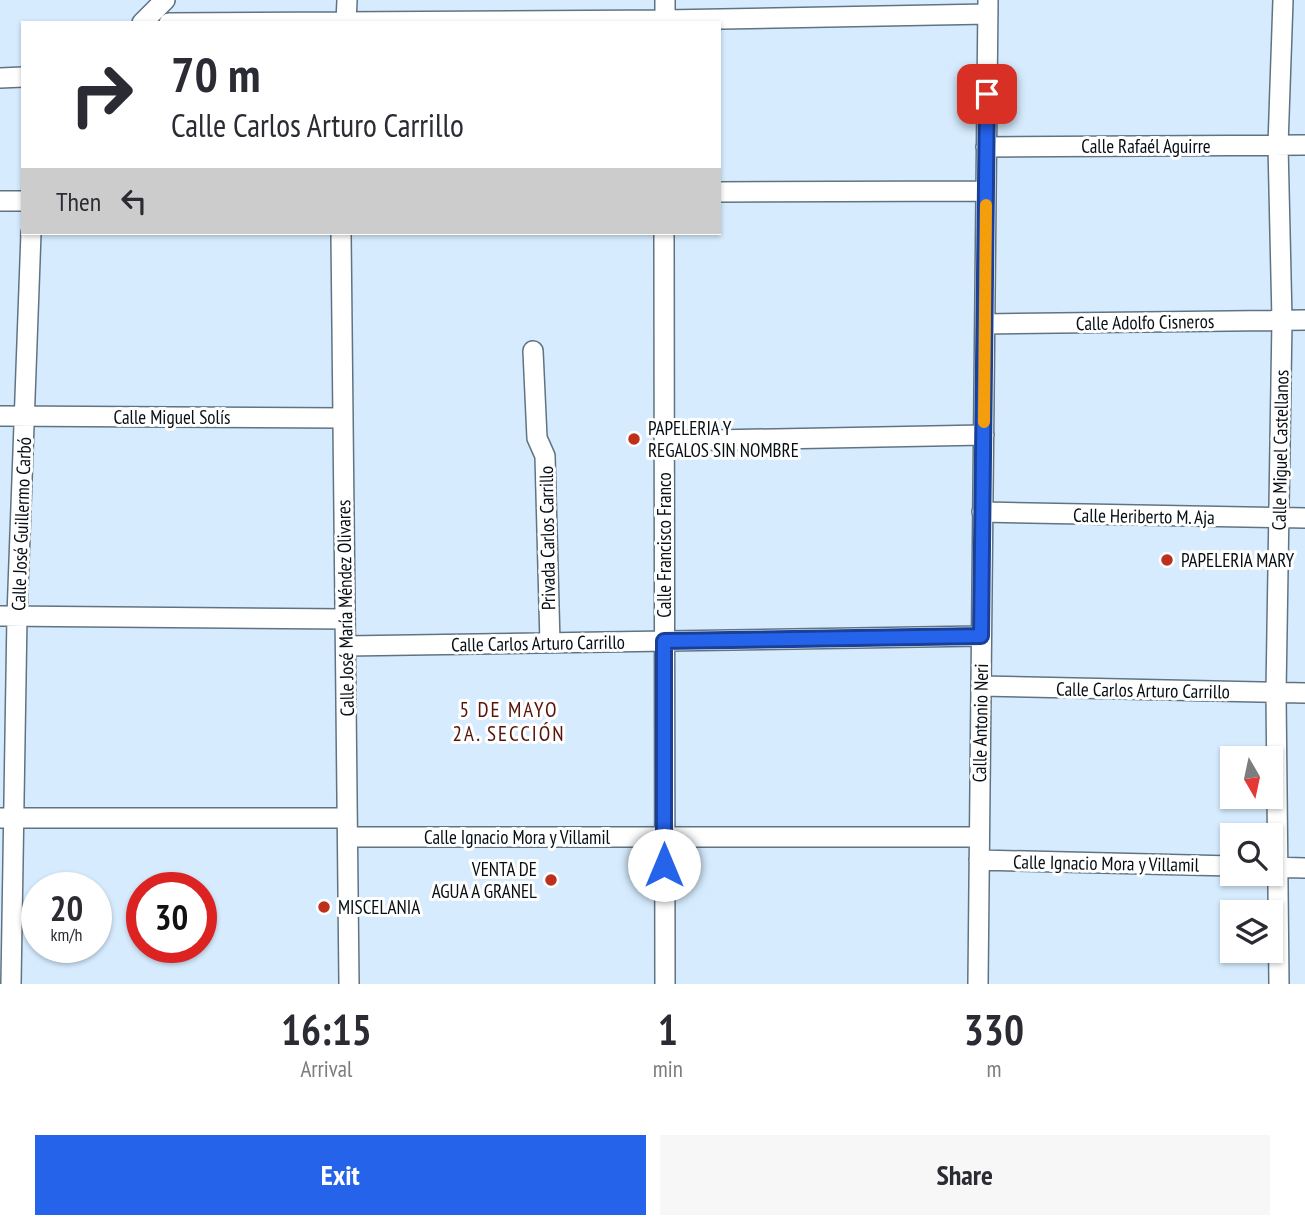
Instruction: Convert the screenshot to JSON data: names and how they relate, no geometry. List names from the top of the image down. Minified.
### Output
{"streets":{"street":["Calle Rafaél Aguirre","Calle Adolfo Cisneros","Calle Miguel Solís","Calle Miguel Castellanos","Calle Heriberto M. Aja","Calle José Guillermo Carbó","Privada Carlos Carrillo","Calle Francisco Franco","Calle José María Méndez Olivares","Calle Carlos Arturo Carrillo","Calle Antonio Neri","Calle Ignacio Mora y Villamil"]},"crossings":[["Calle Rafaél Aguirre","Calle Miguel Castellanos"],["Calle Rafaél Aguirre","Calle Antonio Neri"],["Calle Adolfo Cisneros","Calle Miguel Castellanos"],["Calle Adolfo Cisneros","Calle Antonio Neri"],["Calle Miguel Solís","Calle José Guillermo Carbó"],["Calle Miguel Solís","Calle José María Méndez Olivares"],["Calle Miguel Castellanos","Calle Heriberto M. Aja"],["Calle Miguel Castellanos","Calle Carlos Arturo Carrillo"],["Calle Heriberto M. Aja","Calle Antonio Neri"],["Calle José Guillermo Carbó","Calle Ignacio Mora y Villamil"],["Privada Carlos Carrillo","Calle Carlos Arturo Carrillo"],["Calle Francisco Franco","Calle Carlos Arturo Carrillo"],["Calle Francisco Franco","Calle Ignacio Mora y Villamil"],["Calle José María Méndez Olivares","Calle Carlos Arturo Carrillo"],["Calle José María Méndez Olivares","Calle Ignacio Mora y Villamil"],["Calle Carlos Arturo Carrillo","Calle Antonio Neri"],["Calle Antonio Neri","Calle Ignacio Mora y Villamil"]],"districts":["5 DE MAYO 2A. SECCIÓN"],"places":["PAPELERIA Y REGALOS SIN NOMBRE","PAPELERIA MARY","VENTA DE AGUA A GRANEL","MISCELANIA"],"north":"bottom","page":{"turn":["70 m","Calle Carlos Arturo Carrillo"],"then":"Then","speed":"20 km/h","limit":"30","eta":["16:15","Arrival","1","min","330","m"],"buttons":["Exit","Share"]}}
